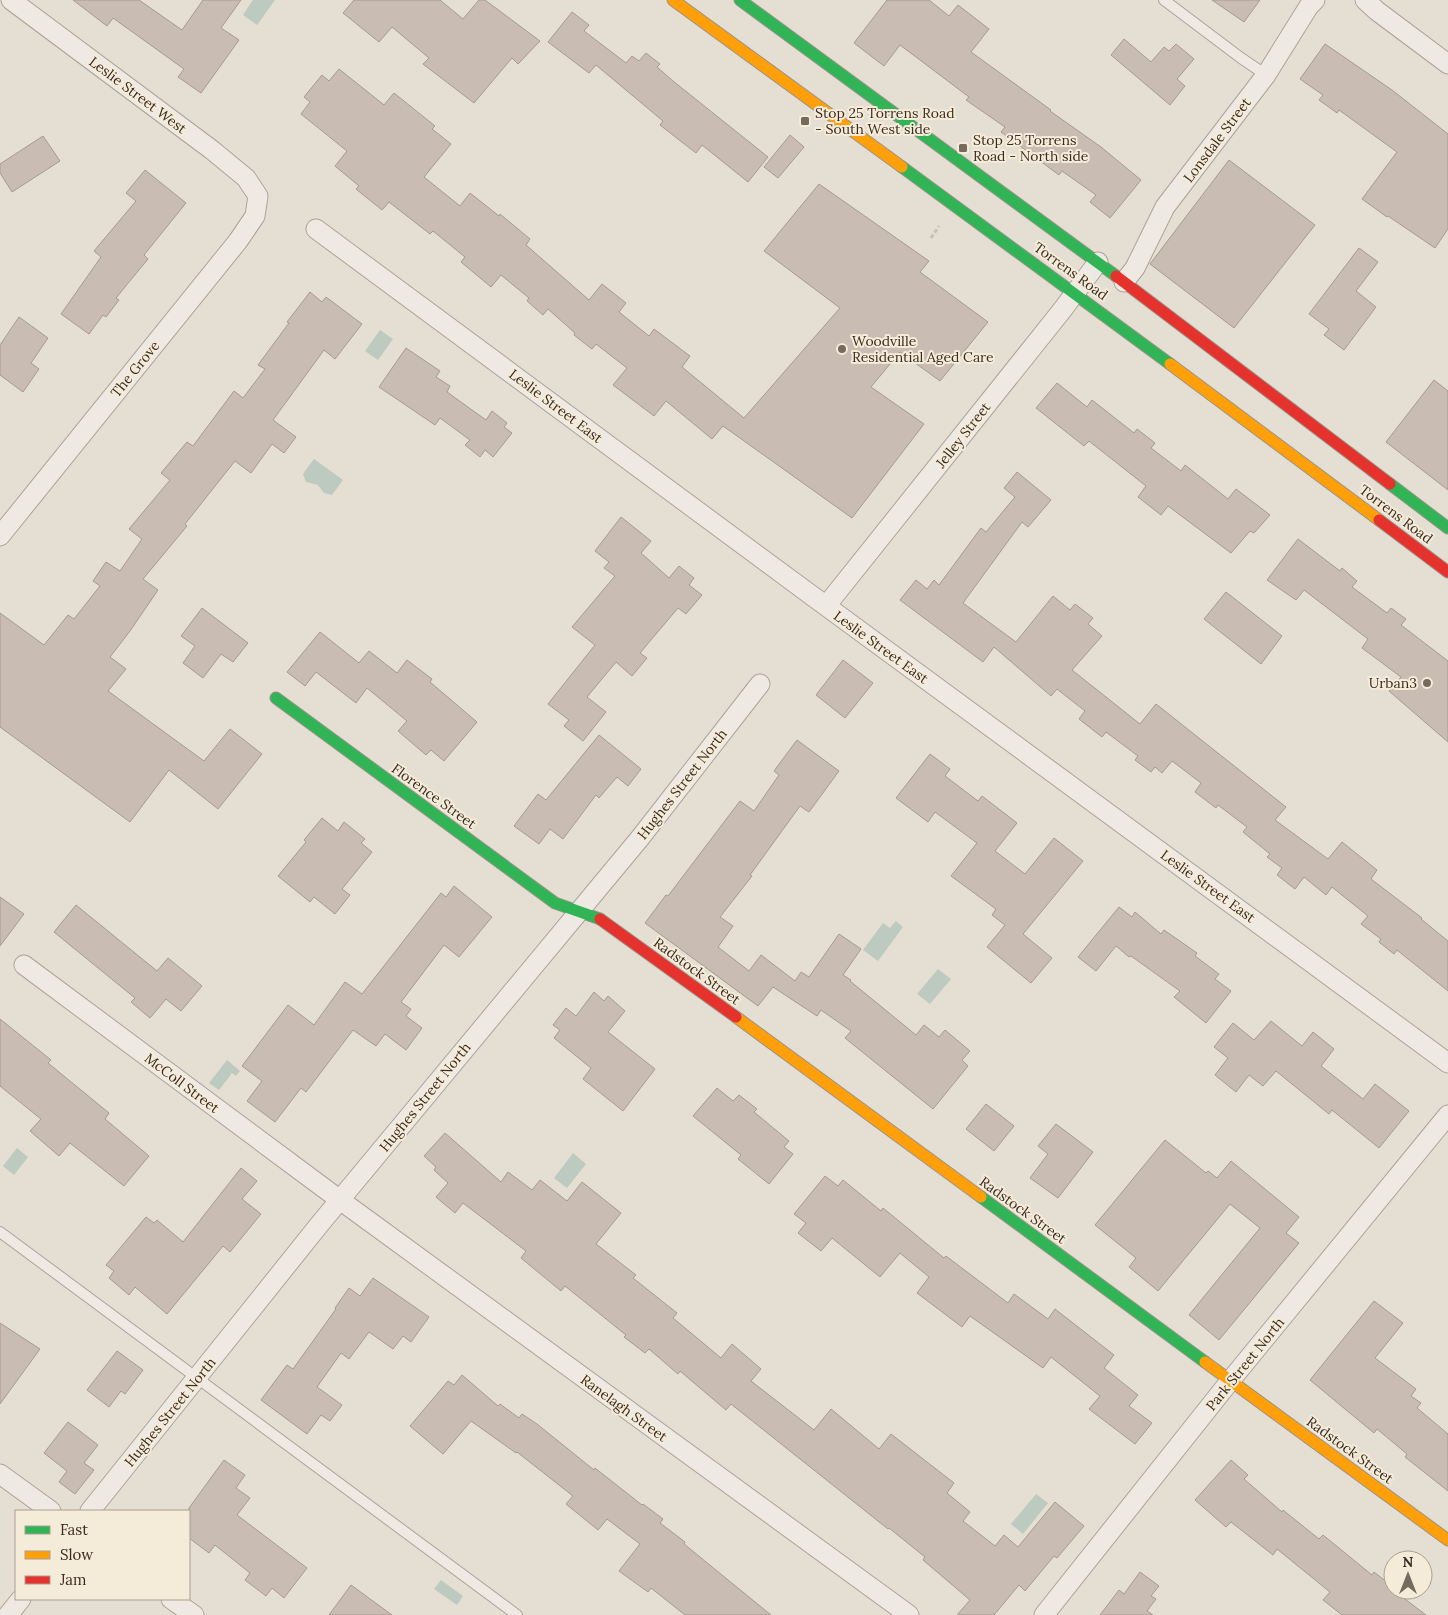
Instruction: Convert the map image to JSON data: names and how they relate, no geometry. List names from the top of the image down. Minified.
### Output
{"streets":{"main road":["Torrens Road","Florence Street","Radstock Street"],"street":["Leslie Street West","Lonsdale Street","The Grove","Leslie Street East","Jelley Street","Hughes Street North","McColl Street","Park Street North","Ranelagh Street"]},"crossings":[["Leslie Street West","The Grove"],["Lonsdale Street","Torrens Road"],["Torrens Road","Jelley Street"],["Leslie Street East","Jelley Street"],["Hughes Street North","Florence Street"],["Hughes Street North","Radstock Street"],["Hughes Street North","McColl Street"],["Hughes Street North","Ranelagh Street"],["Florence Street","Radstock Street"],["Radstock Street","Park Street North"],["McColl Street","Ranelagh Street"]],"places":{"transit":["Stop 25 Torrens Road - South West side","Stop 25 Torrens Road - North side"],"other":["Woodville Residential Aged Care","Urban3"]},"legend":["Fast","Slow","Jam"],"north":"top"}
